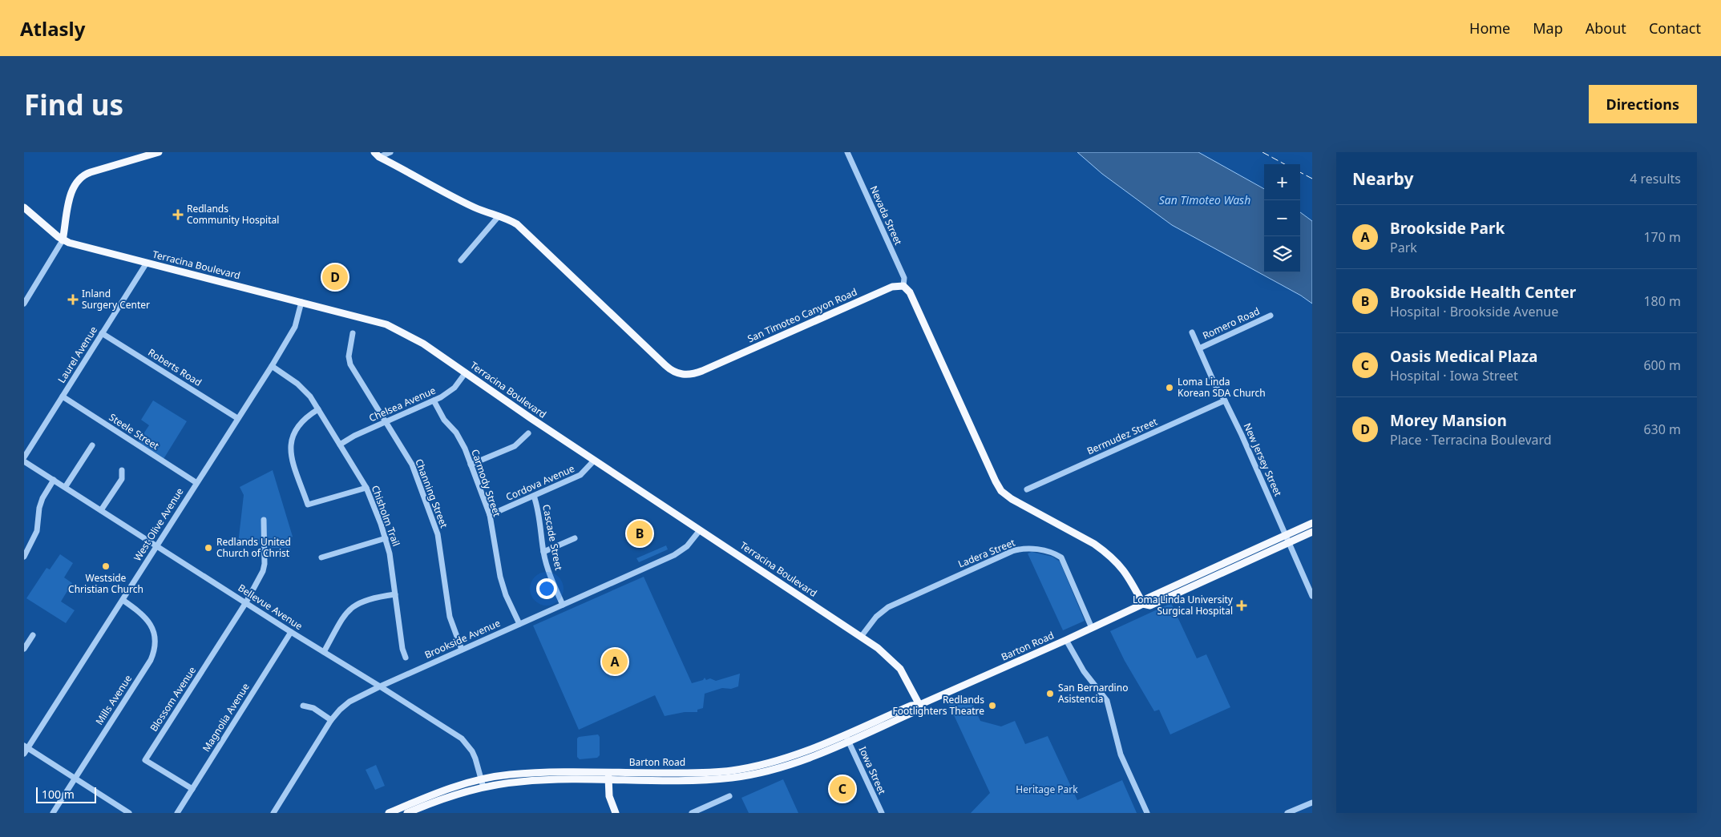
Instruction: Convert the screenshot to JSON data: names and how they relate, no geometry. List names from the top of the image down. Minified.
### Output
{"streets":{"main road":["Terracina Boulevard","San Timoteo Canyon Road","Barton Road"],"street":["Nevada Street","Romero Road","Laurel Avenue","Roberts Road","Chelsea Avenue","Steele Street","Bermudez Street","New Jersey Street","Carmody Street","Cordova Avenue","Channing Street","Chisholm Trail","West Olive Avenue","Cascade Street","Ladera Street","Bellevue Avenue","Brookside Avenue","Blossom Avenue","Mills Avenue","Magnolia Avenue","Iowa Street"]},"crossings":[["Nevada Street","San Timoteo Canyon Road"],["Terracina Boulevard","Laurel Avenue"],["Terracina Boulevard","Chelsea Avenue"],["Terracina Boulevard","Cordova Avenue"],["Terracina Boulevard","West Olive Avenue"],["Terracina Boulevard","Ladera Street"],["Terracina Boulevard","Brookside Avenue"],["Terracina Boulevard","Barton Road"],["Romero Road","New Jersey Street"],["Laurel Avenue","Roberts Road"],["Laurel Avenue","Steele Street"],["Roberts Road","West Olive Avenue"],["Chelsea Avenue","Carmody Street"],["Chelsea Avenue","Channing Street"],["Chelsea Avenue","Chisholm Trail"],["Steele Street","West Olive Avenue"],["Bermudez Street","New Jersey Street"],["New Jersey Street","Barton Road"],["Carmody Street","Cordova Avenue"],["Carmody Street","Brookside Avenue"],["Cordova Avenue","Cascade Street"],["Channing Street","Brookside Avenue"],["Chisholm Trail","West Olive Avenue"],["West Olive Avenue","Bellevue Avenue"],["West Olive Avenue","Mills Avenue"],["Cascade Street","Brookside Avenue"],["Ladera Street","Barton Road"],["Bellevue Avenue","Brookside Avenue"],["Bellevue Avenue","Barton Road"],["Bellevue Avenue","Blossom Avenue"],["Bellevue Avenue","Magnolia Avenue"],["Barton Road","Iowa Street"],["Blossom Avenue","Magnolia Avenue"]],"water":["San Timoteo Wash"],"parks":["Heritage Park"],"places":{"health":["Redlands Community Hospital","Inland Surgery Center","Loma Linda University Surgical Hospital"],"other":["Loma Linda Korean SDA Church","Redlands United Church of Christ","Westside Christian Church","San Bernardino Asistencia","Redlands Footlighters Theatre"]},"scale_bar":"100 m","page":{"header":"Atlasly","nav":["Home","Map","About","Contact"],"buttons":"Directions","title":"Find us","heading":["Nearby","4 results"],"map_buttons":["+","−"],"list":[{"mark":"A","name":"Brookside Park","note":"Park","value":"170 m"},{"mark":"B","name":"Brookside Health Center","note":"Hospital · Brookside Avenue","value":"180 m"},{"mark":"C","name":"Oasis Medical Plaza","note":"Hospital · Iowa Street","value":"600 m"},{"mark":"D","name":"Morey Mansion","note":"Place · Terracina Boulevard","value":"630 m"}],"pins":["D","B","A","C"],"scale":"100 m"}}
